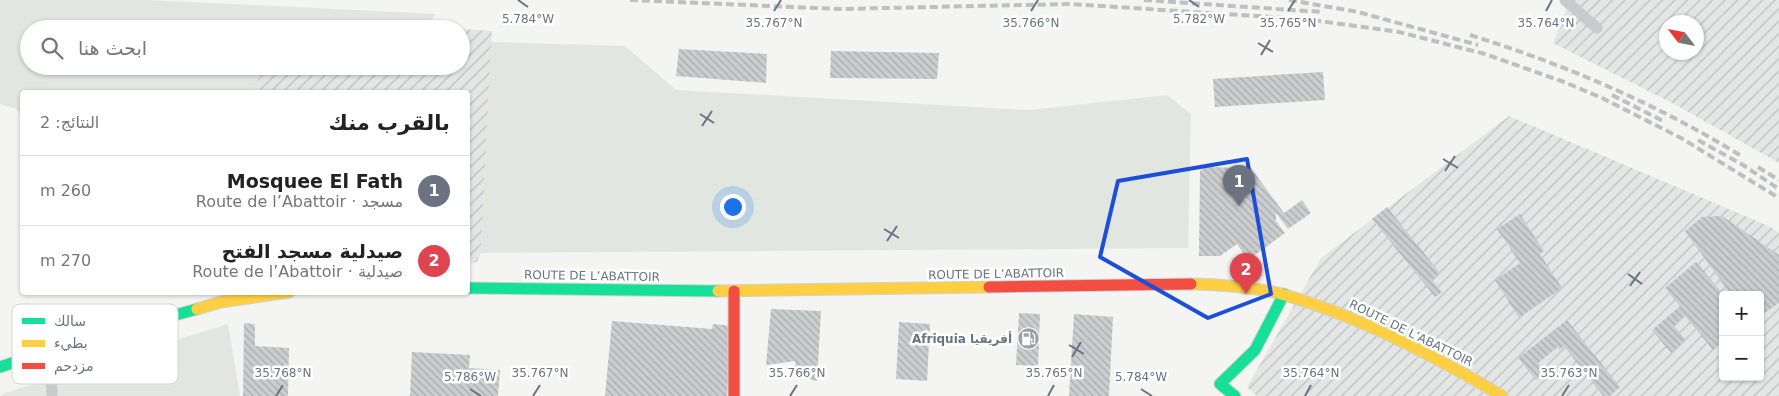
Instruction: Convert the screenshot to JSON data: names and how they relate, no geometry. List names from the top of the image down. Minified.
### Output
{"streets":{"main road":["ROUTE DE L’ABATTOIR"]},"places":{"fuel station":["Afriquia أفريقيا"]},"legend":["سالك","بطيء","مزدحم"],"north":"top left","page":{"search":"ابحث هنا","heading":["بالقرب منك","النتائج: 2"],"list":[{"mark":"1","name":"Mosquee El Fath","note":"مسجد · Route de l’Abattoir","value":"260 m"},{"mark":"2","name":"صيدلية مسجد الفتح","note":"صيدلية · Route de l’Abattoir","value":"270 m"}],"pins":["1","2"],"map_buttons":["+","−"]},"coordinates":["5.784°W","5.782°W","35.767°N","35.766°N","35.765°N","35.764°N","35.768°N","35.763°N","5.786°W"]}
